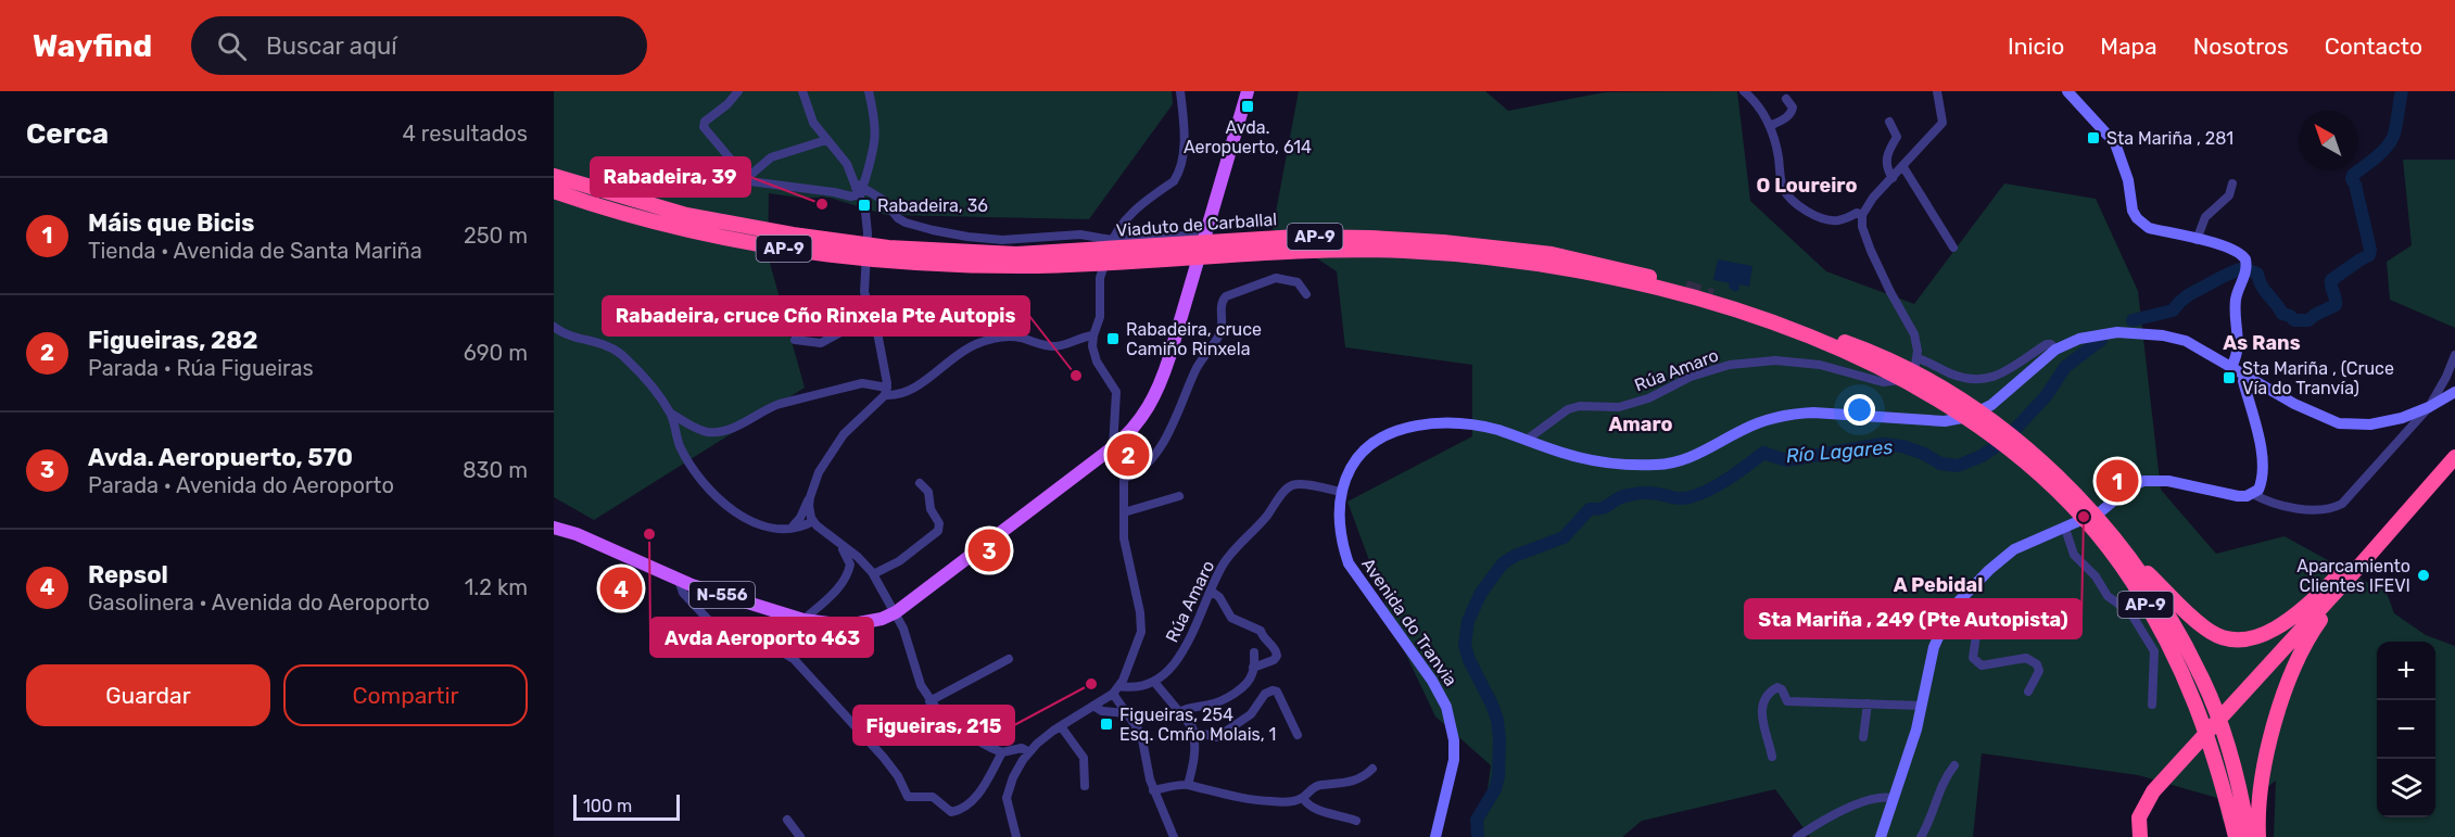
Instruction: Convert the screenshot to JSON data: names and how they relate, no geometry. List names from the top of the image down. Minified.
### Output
{"streets":{"highway":["Viaduto de Carballal","AP-9"],"main road":["N-556","Avenida do Tranvia"],"street":["Rúa Amaro"]},"crossings":[["Viaduto de Carballal","AP-9"],["AP-9","Rúa Amaro"],["Rúa Amaro","Avenida do Tranvia"]],"districts":["O Loureiro","As Rans","Amaro","A Pebidal"],"water":["Río Lagares"],"places":{"transit":["Avda. Aeropuerto, 614","Sta Mariña , 281","Rabadeira, 36","Rabadeira, cruce Camiño Rinxela","Sta Mariña , (Cruce Vía do Tranvía)","Figueiras, 254 Esq. Cmño Molais, 1"],"other":["Rabadeira, 39","Rabadeira, cruce Cño Rinxela Pte Autopis","Sta Mariña , 249 (Pte Autopista)","Avda Aeroporto 463","Aparcamiento Clientes IFEVI","Figueiras, 215"]},"scale_bar":"100 m","north":"top left","page":{"header":"Wayfind","search":"Buscar aquí","nav":["Inicio","Mapa","Nosotros","Contacto"],"heading":["Cerca","4 resultados"],"list":[{"mark":"1","name":"Máis que Bicis","note":"Tienda · Avenida de Santa Mariña","value":"250 m"},{"mark":"2","name":"Figueiras, 282","note":"Parada · Rúa Figueiras","value":"690 m"},{"mark":"3","name":"Avda. Aeropuerto, 570","note":"Parada · Avenida do Aeroporto","value":"830 m"},{"mark":"4","name":"Repsol","note":"Gasolinera · Avenida do Aeroporto","value":"1.2 km"}],"pins":["2","1","3","4"],"map_buttons":["+","−"],"buttons":["Guardar","Compartir"],"scale":"100 m"}}
